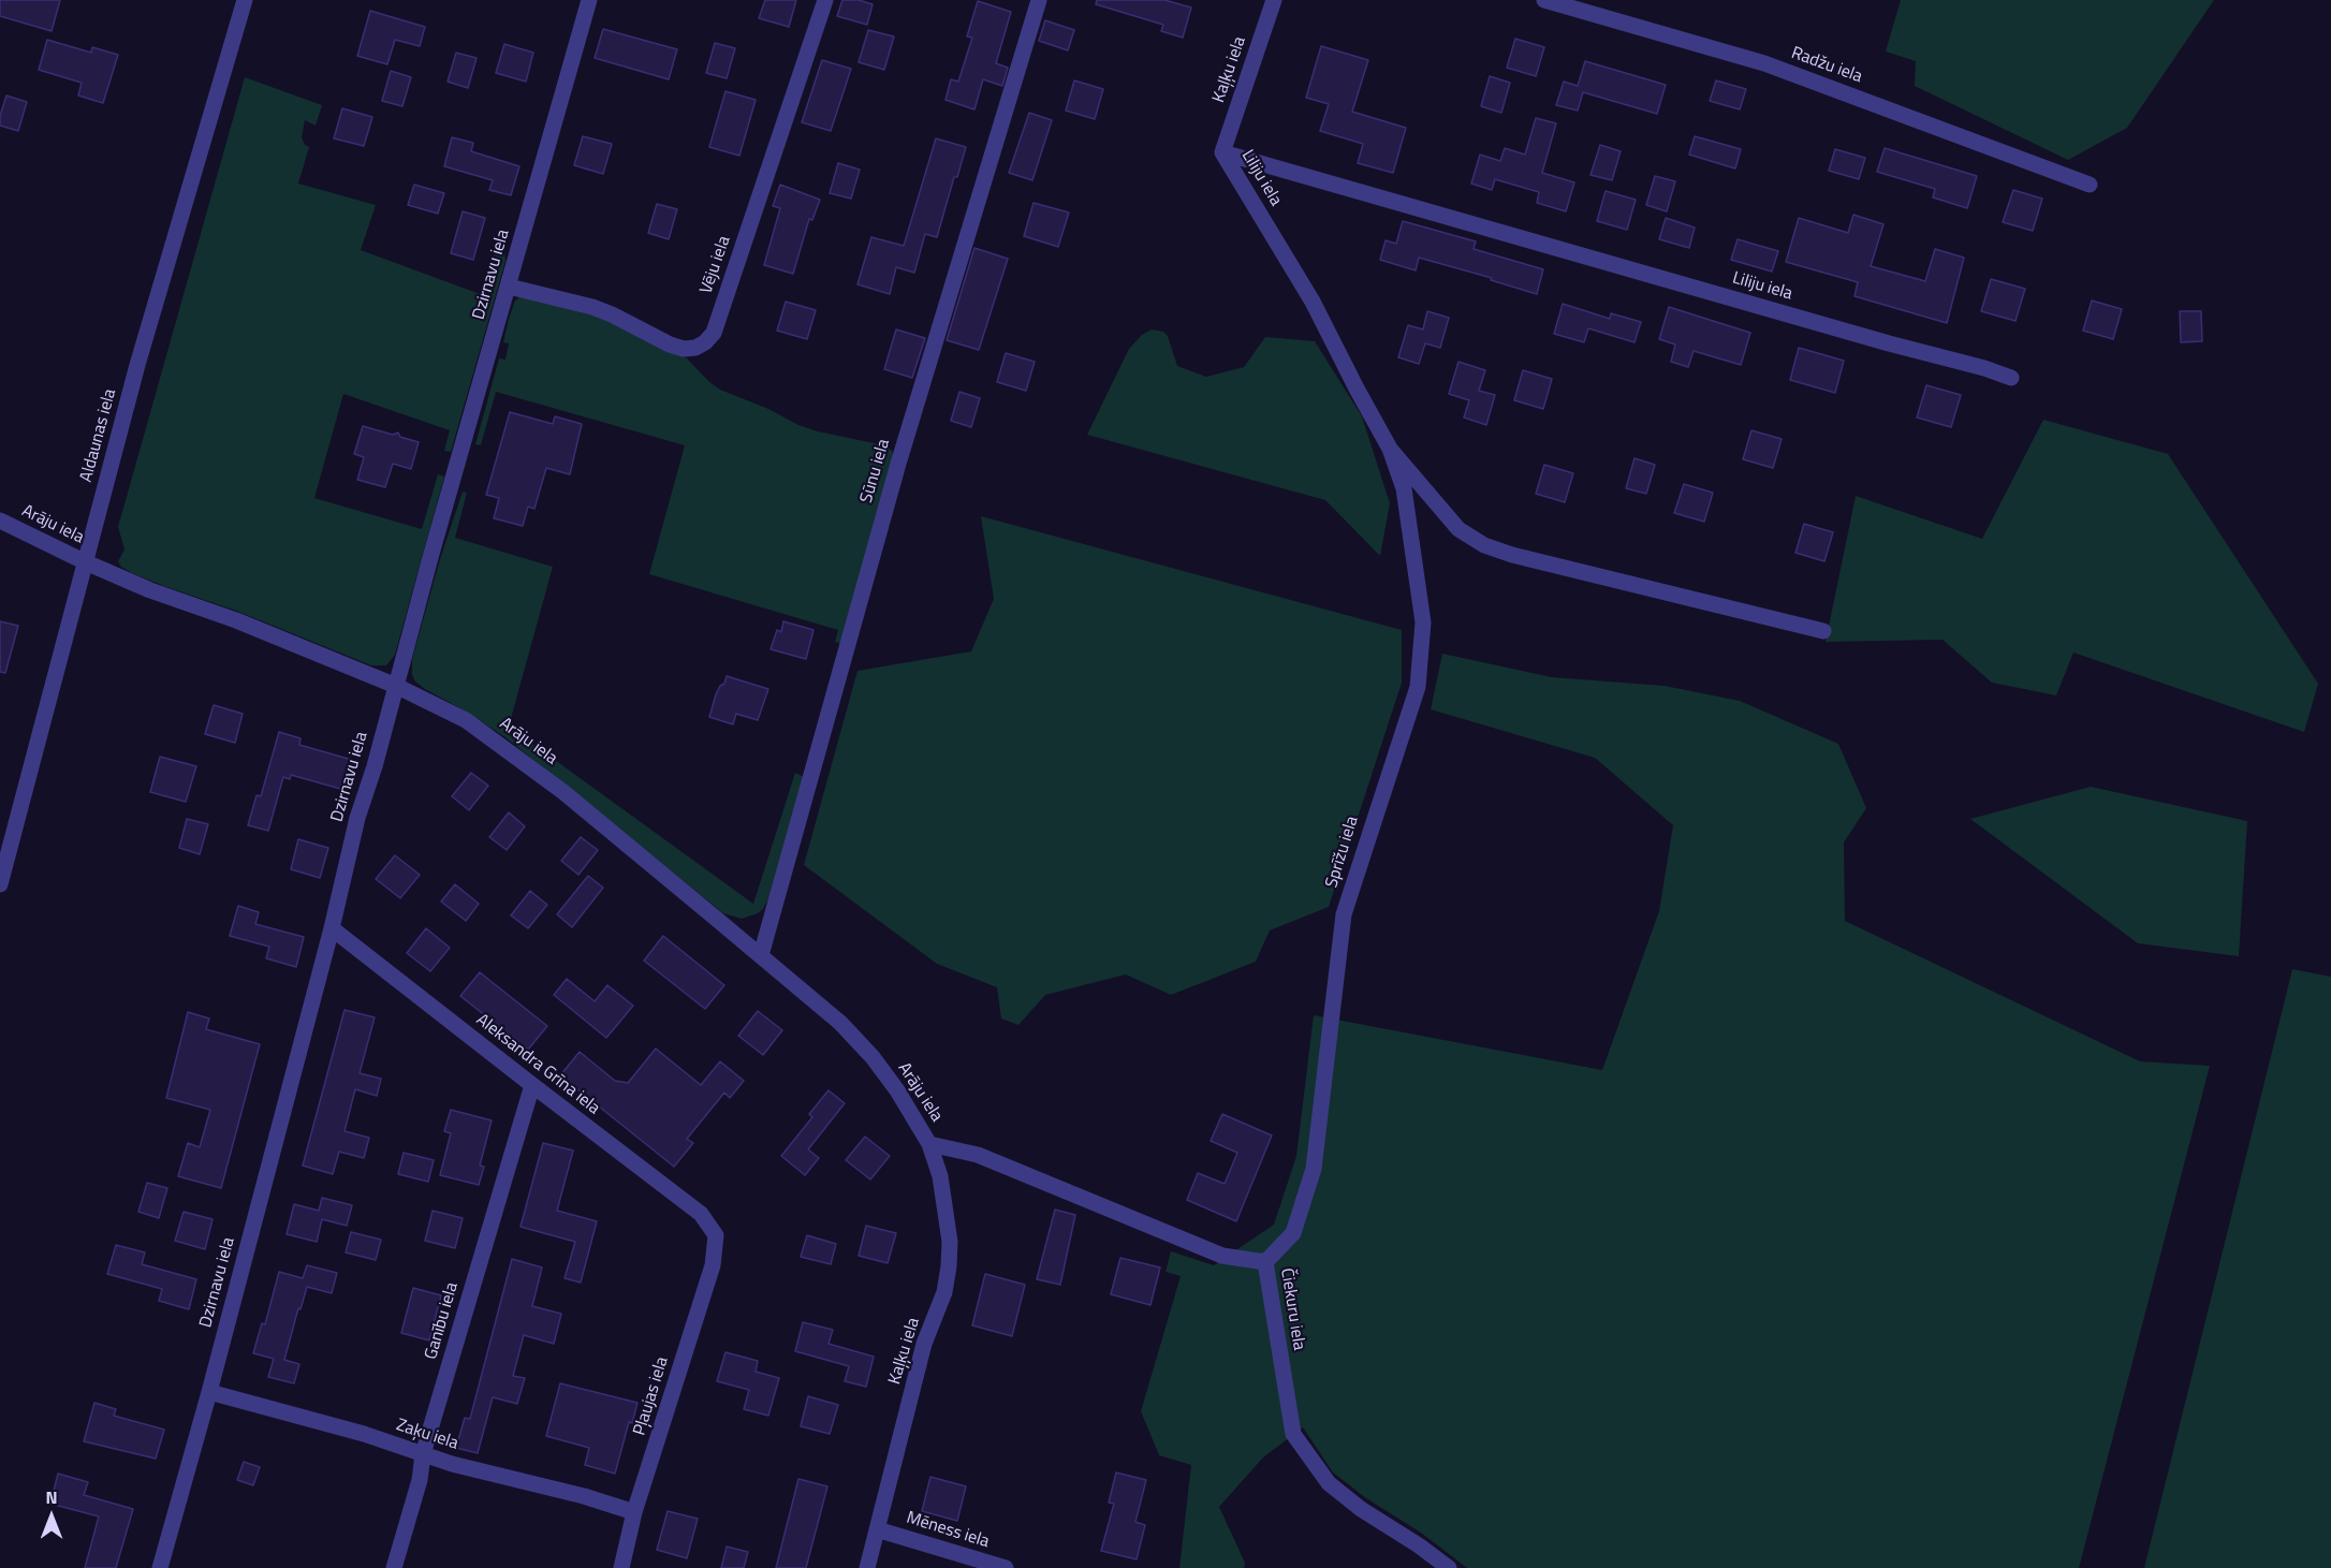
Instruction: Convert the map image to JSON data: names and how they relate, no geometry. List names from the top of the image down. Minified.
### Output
{"streets":{"street":["Radžu iela","Kaļķu iela","Liliju iela","Vēju iela","Dzirnavu iela","Aldaunas iela","Sūnu iela","Arāju iela","Sprīžu iela","Aleksandra Grīna iela","Čiekuru iela","Ganību iela","Pļaujas iela","Zaķu iela","Mēness iela"]},"crossings":[["Kaļķu iela","Liliju iela"],["Kaļķu iela","Arāju iela"],["Kaļķu iela","Čiekuru iela"],["Kaļķu iela","Mēness iela"],["Liliju iela","Sprīžu iela"],["Vēju iela","Dzirnavu iela"],["Dzirnavu iela","Arāju iela"],["Dzirnavu iela","Aleksandra Grīna iela"],["Dzirnavu iela","Zaķu iela"],["Aldaunas iela","Arāju iela"],["Sūnu iela","Arāju iela"],["Arāju iela","Čiekuru iela"],["Sprīžu iela","Čiekuru iela"],["Aleksandra Grīna iela","Ganību iela"],["Aleksandra Grīna iela","Pļaujas iela"],["Ganību iela","Zaķu iela"],["Pļaujas iela","Zaķu iela"]],"north":"top"}
